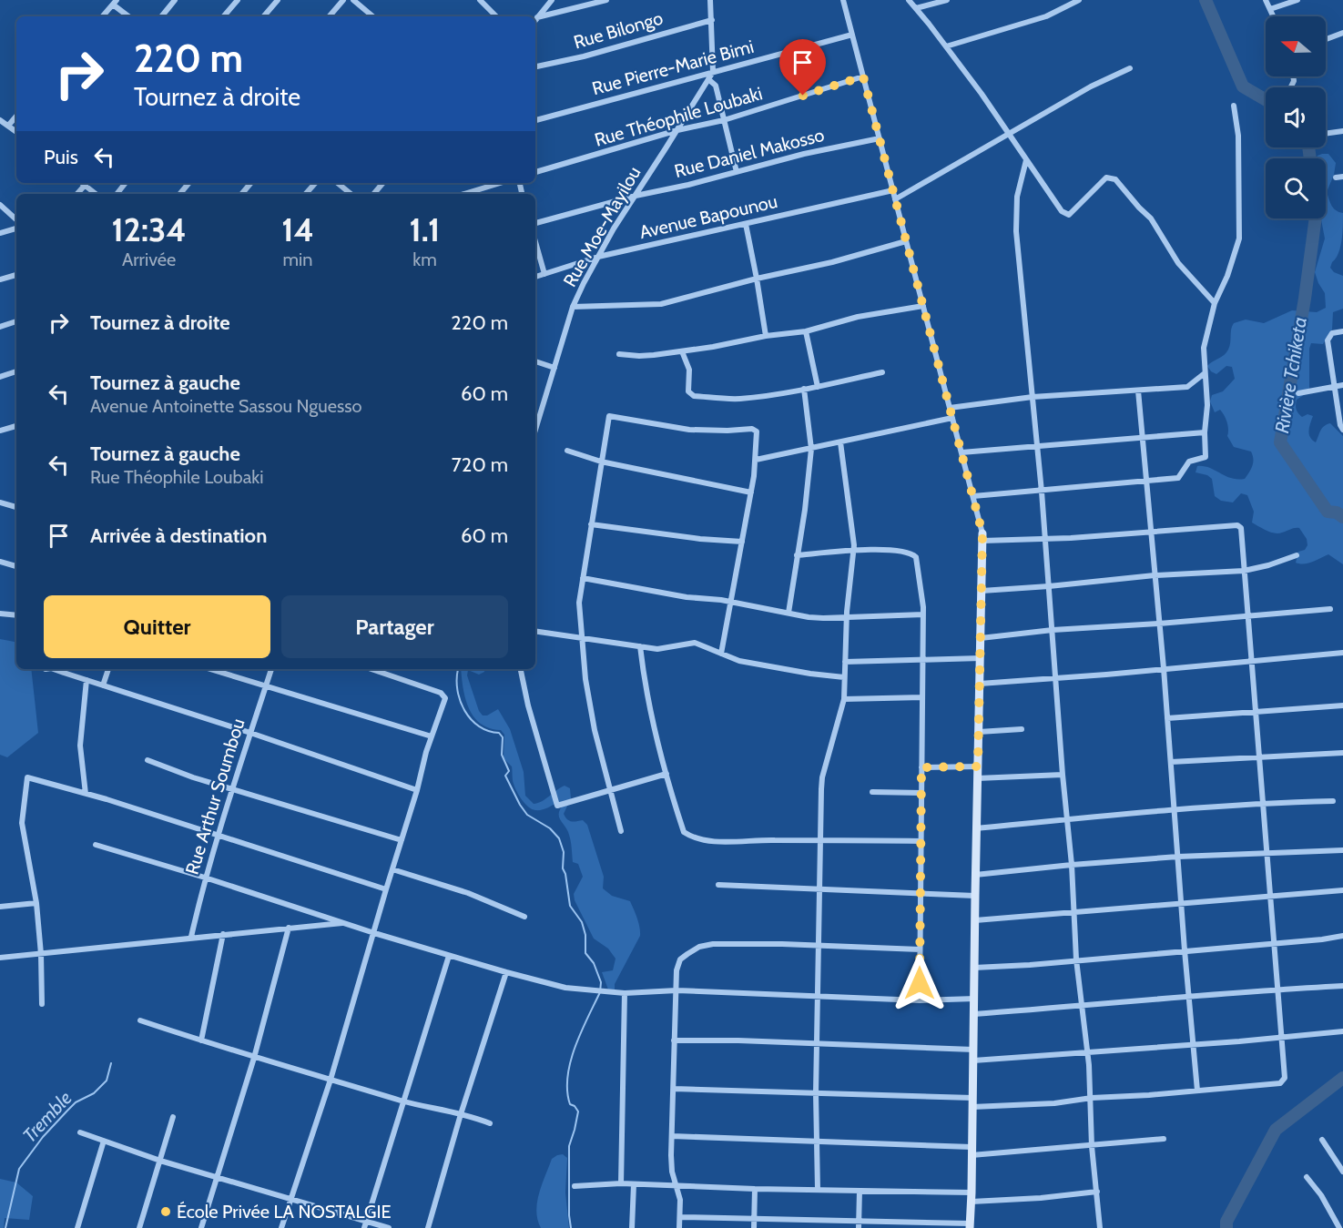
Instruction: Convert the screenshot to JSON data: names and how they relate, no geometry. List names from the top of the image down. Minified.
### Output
{"streets":{"street":["Rue Bilongo","Rue Pierre-Marie Bimi","Rue Théophile Loubaki","Rue Daniel Makosso","Avenue Bapounou","Rue Moe-Mayilou","Rue Arthur Soumbou"]},"crossings":[["Rue Pierre-Marie Bimi","Rue Moe-Mayilou"],["Rue Théophile Loubaki","Rue Moe-Mayilou"],["Rue Daniel Makosso","Rue Moe-Mayilou"],["Avenue Bapounou","Rue Moe-Mayilou"]],"water":["Rivière Tchiketa","Tremble"],"places":["École Privée LA NOSTALGIE"],"north":"left","page":{"turn":["220 m","Tournez à droite"],"then":"Puis","eta":["12:34","Arrivée","14","min","1.1","km"],"list":[{"name":"Tournez à droite","value":"220 m"},{"name":"Tournez à gauche","note":"Avenue Antoinette Sassou Nguesso","value":"60 m"},{"name":"Tournez à gauche","note":"Rue Théophile Loubaki","value":"720 m"},{"name":"Arrivée à destination","value":"60 m"}],"buttons":["Quitter","Partager"]}}
